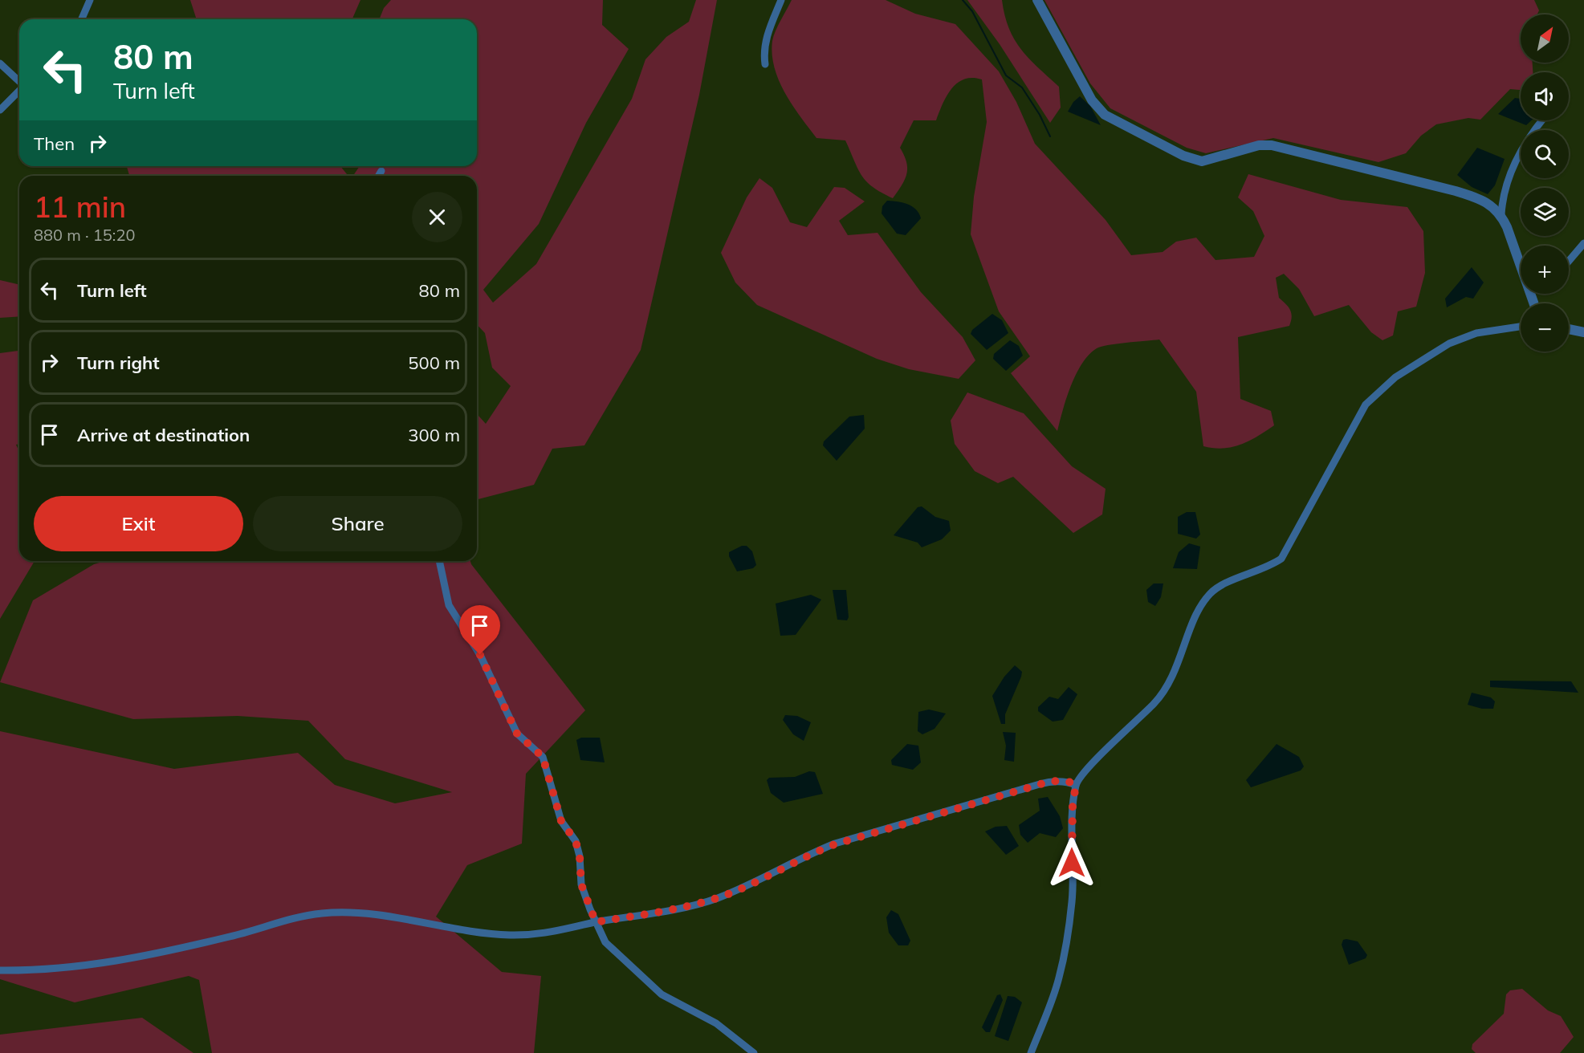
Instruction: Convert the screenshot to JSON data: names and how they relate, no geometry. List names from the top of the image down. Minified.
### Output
{"north":"top right","page":{"map_buttons":["+","−"],"turn":["80 m","Turn left"],"then":"Then","heading":["11 min","880 m · 15:20"],"list":[{"name":"Turn left","value":"80 m"},{"name":"Turn right","value":"500 m"},{"name":"Arrive at destination","value":"300 m"}],"buttons":["Exit","Share"]}}
